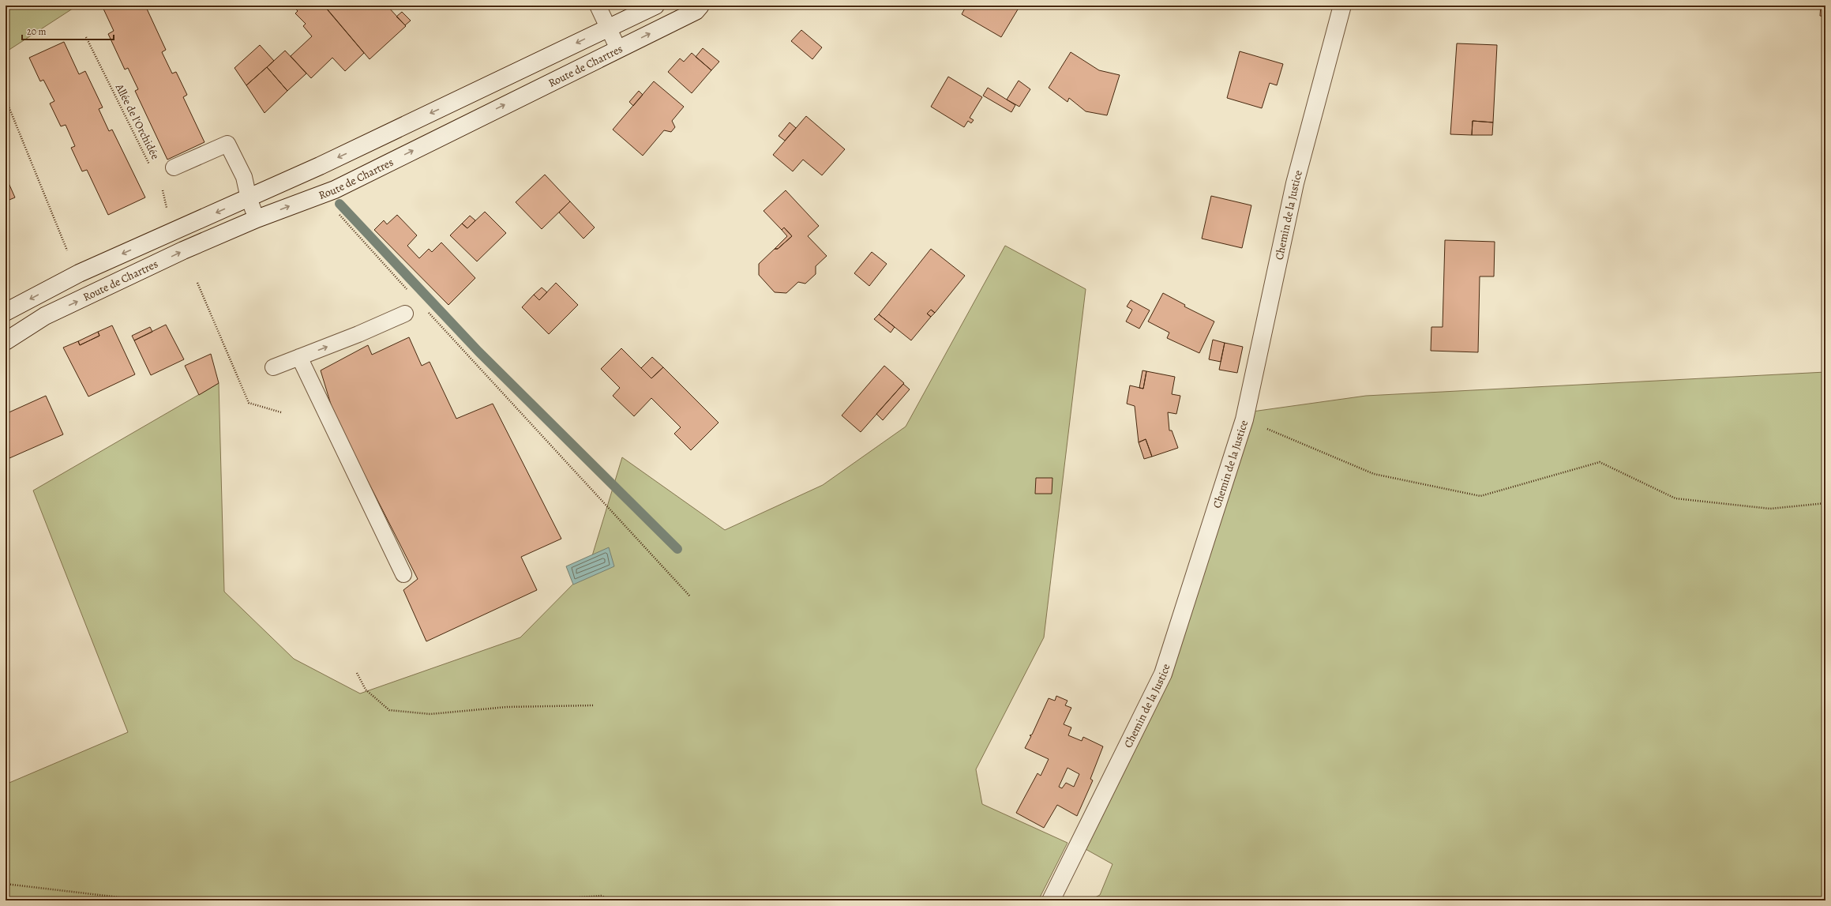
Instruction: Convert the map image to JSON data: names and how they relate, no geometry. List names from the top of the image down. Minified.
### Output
{"streets":{"main road":["Route de Chartres","Chemin de la Justice"],"path":["Allée de l'Orchidée"]},"scale_bar":"20 m"}
